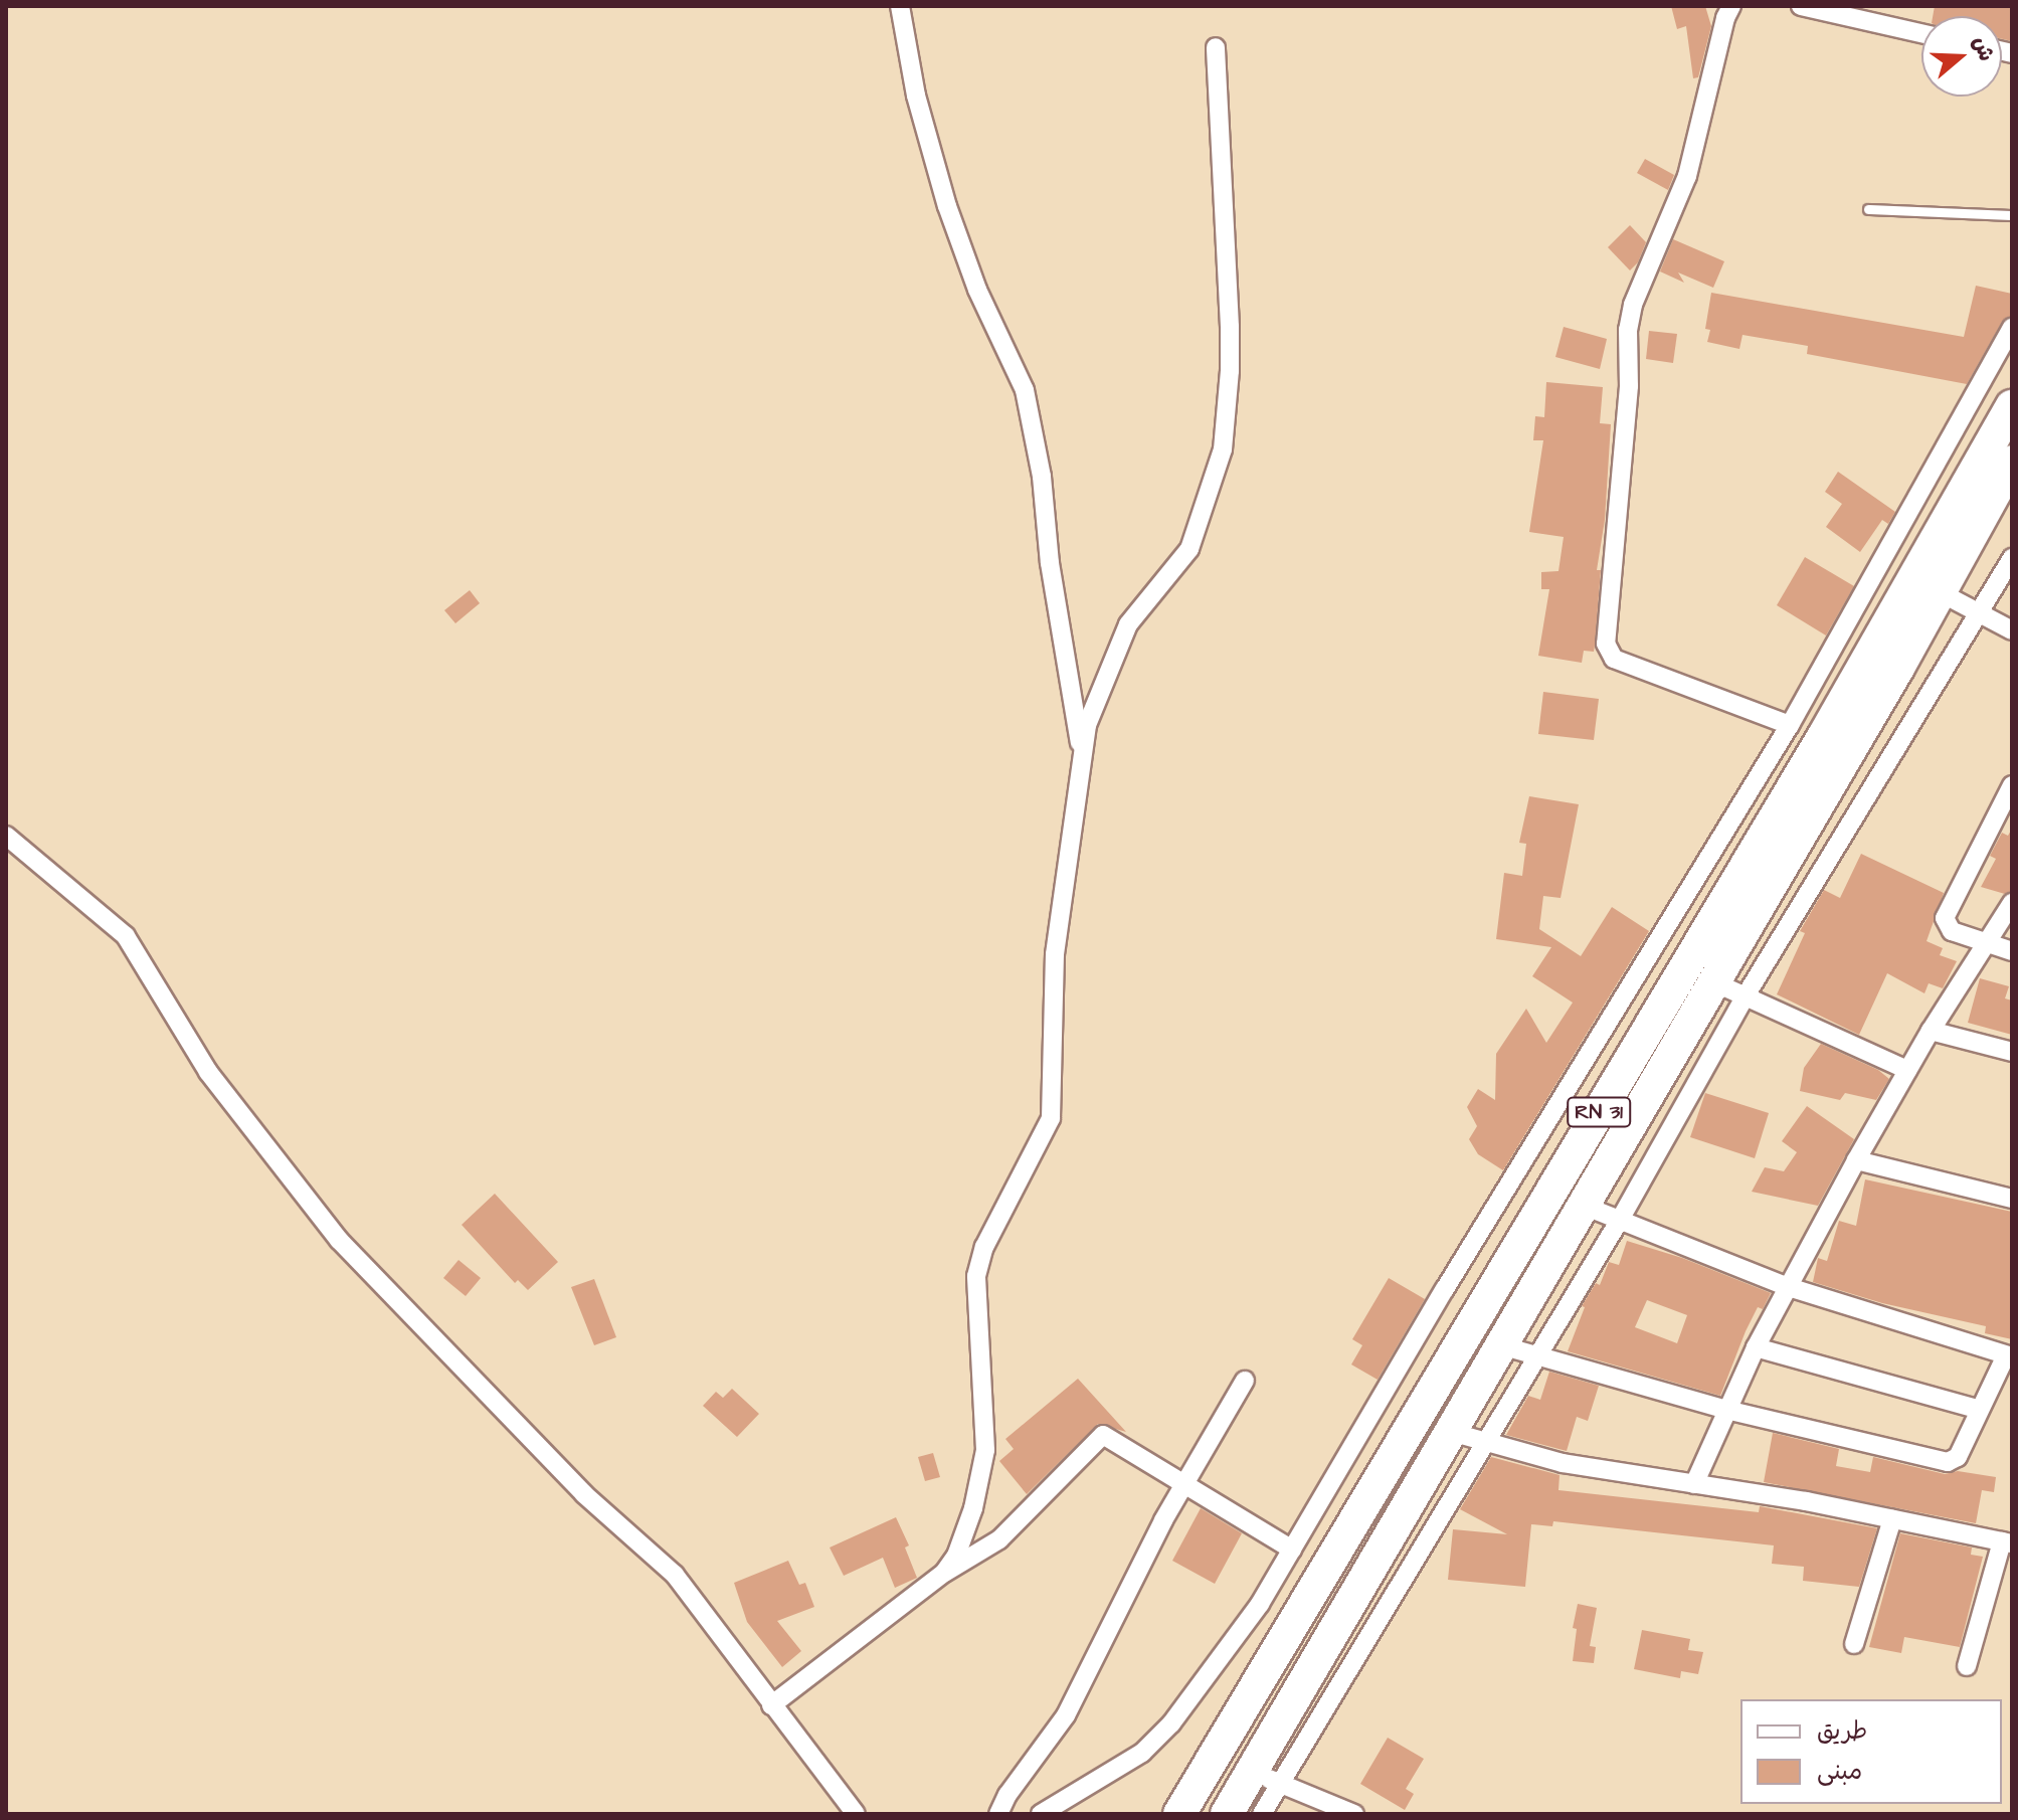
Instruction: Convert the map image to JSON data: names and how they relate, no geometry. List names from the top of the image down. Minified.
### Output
{"streets":{"highway":["RN 31"]},"legend":["طريق","مبنى"],"north":"right"}
